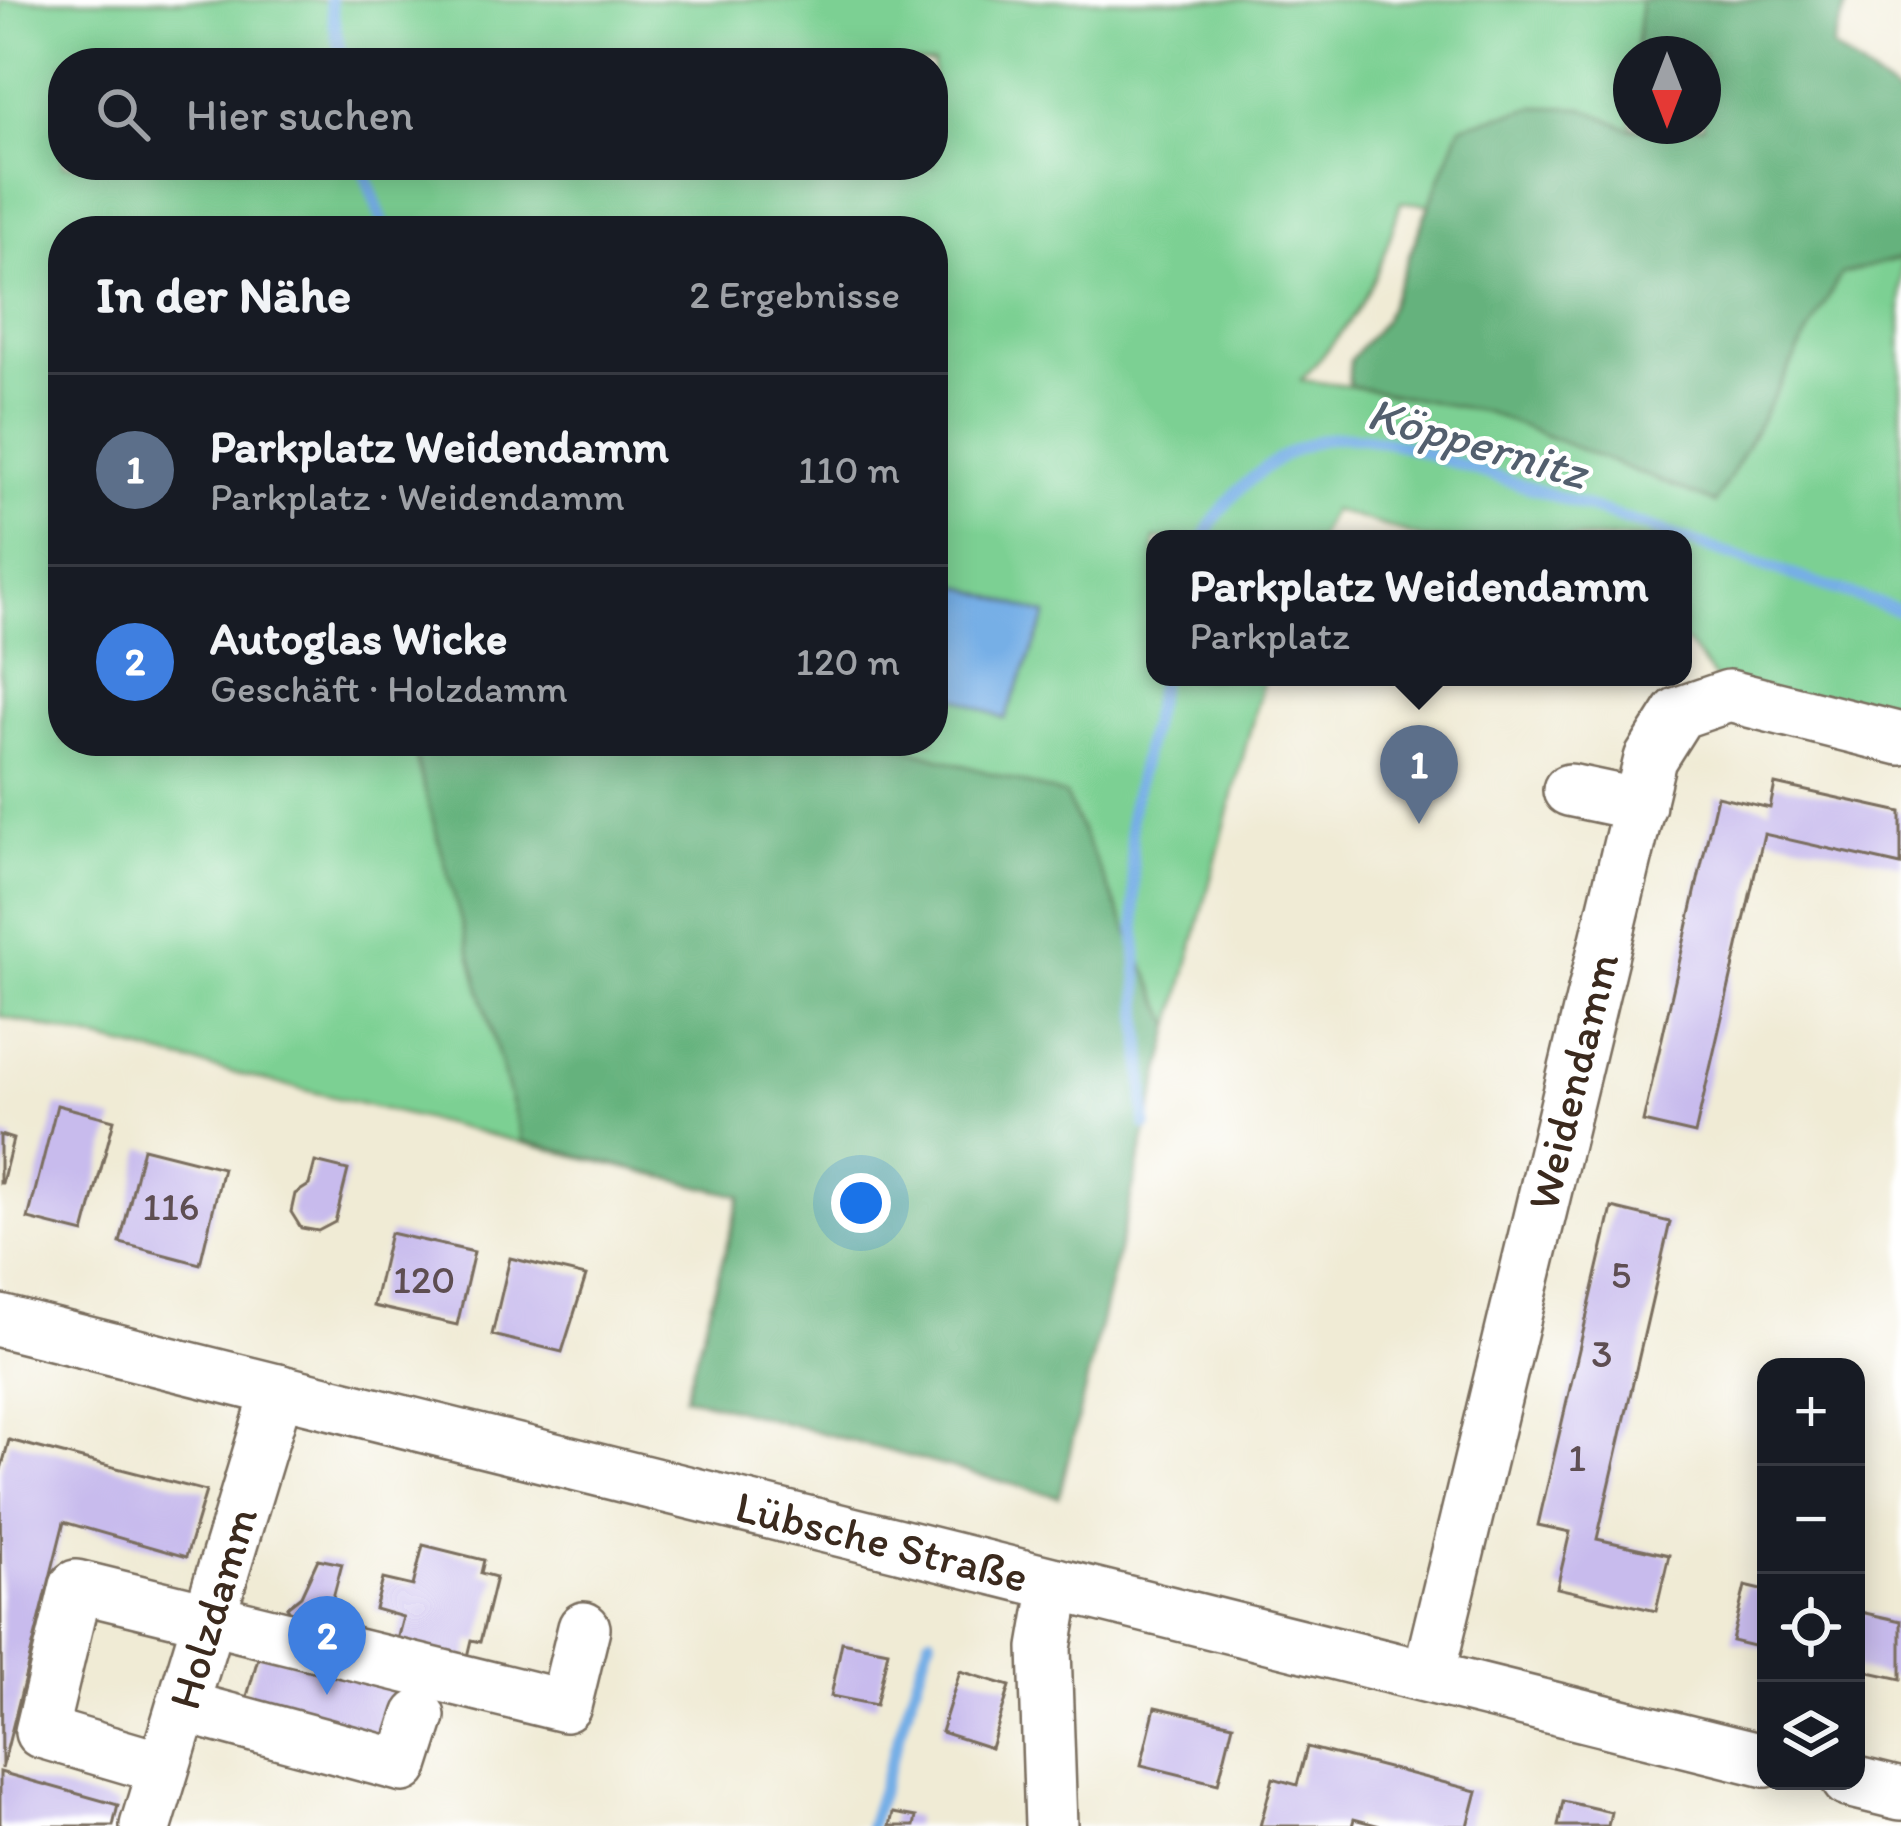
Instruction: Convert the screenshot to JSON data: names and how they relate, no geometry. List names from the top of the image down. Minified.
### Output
{"streets":{"street":["Weidendamm","Lübsche Straße","Holzdamm"]},"crossings":[["Weidendamm","Lübsche Straße"],["Lübsche Straße","Holzdamm"]],"water":["Köppernitz"],"house_numbers":["116","5","120","3","1"],"north":"bottom","page":{"search":"Hier suchen","heading":["In der Nähe","2 Ergebnisse"],"list":[{"mark":"1","name":"Parkplatz Weidendamm","note":"Parkplatz · Weidendamm","value":"110 m"},{"mark":"2","name":"Autoglas Wicke","note":"Geschäft · Holzdamm","value":"120 m"}],"popup":["Parkplatz Weidendamm","Parkplatz"],"pins":["1","2"],"map_buttons":["+","−"]}}
